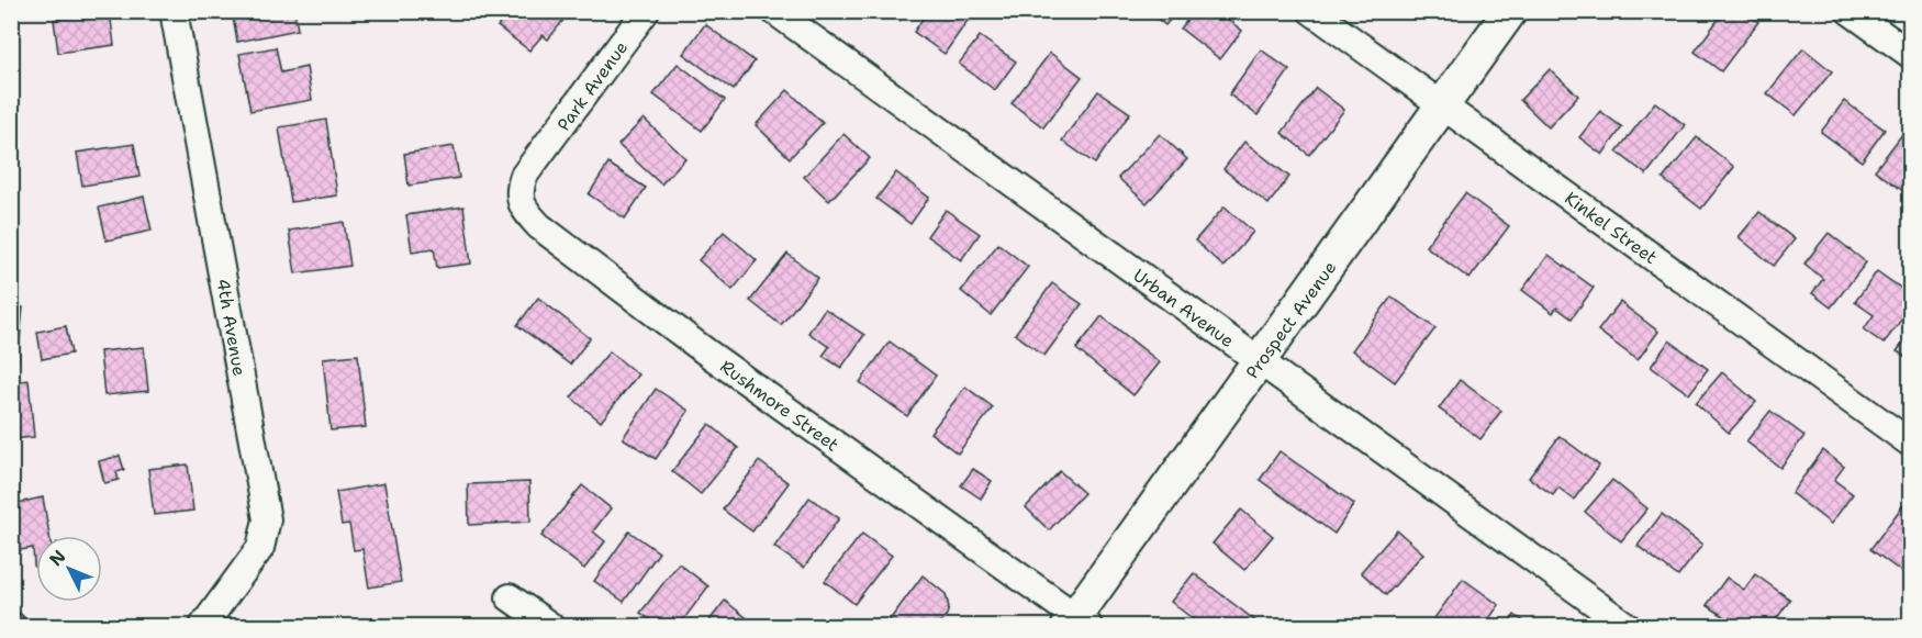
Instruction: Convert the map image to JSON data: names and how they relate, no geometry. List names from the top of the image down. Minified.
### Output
{"streets":{"main road":["Prospect Avenue"],"street":["Park Avenue","Kinkel Street","Urban Avenue","4th Avenue","Rushmore Street"]},"crossings":[["Park Avenue","Rushmore Street"],["Kinkel Street","Prospect Avenue"],["Urban Avenue","Prospect Avenue"],["Prospect Avenue","Rushmore Street"]],"north":"top left"}
